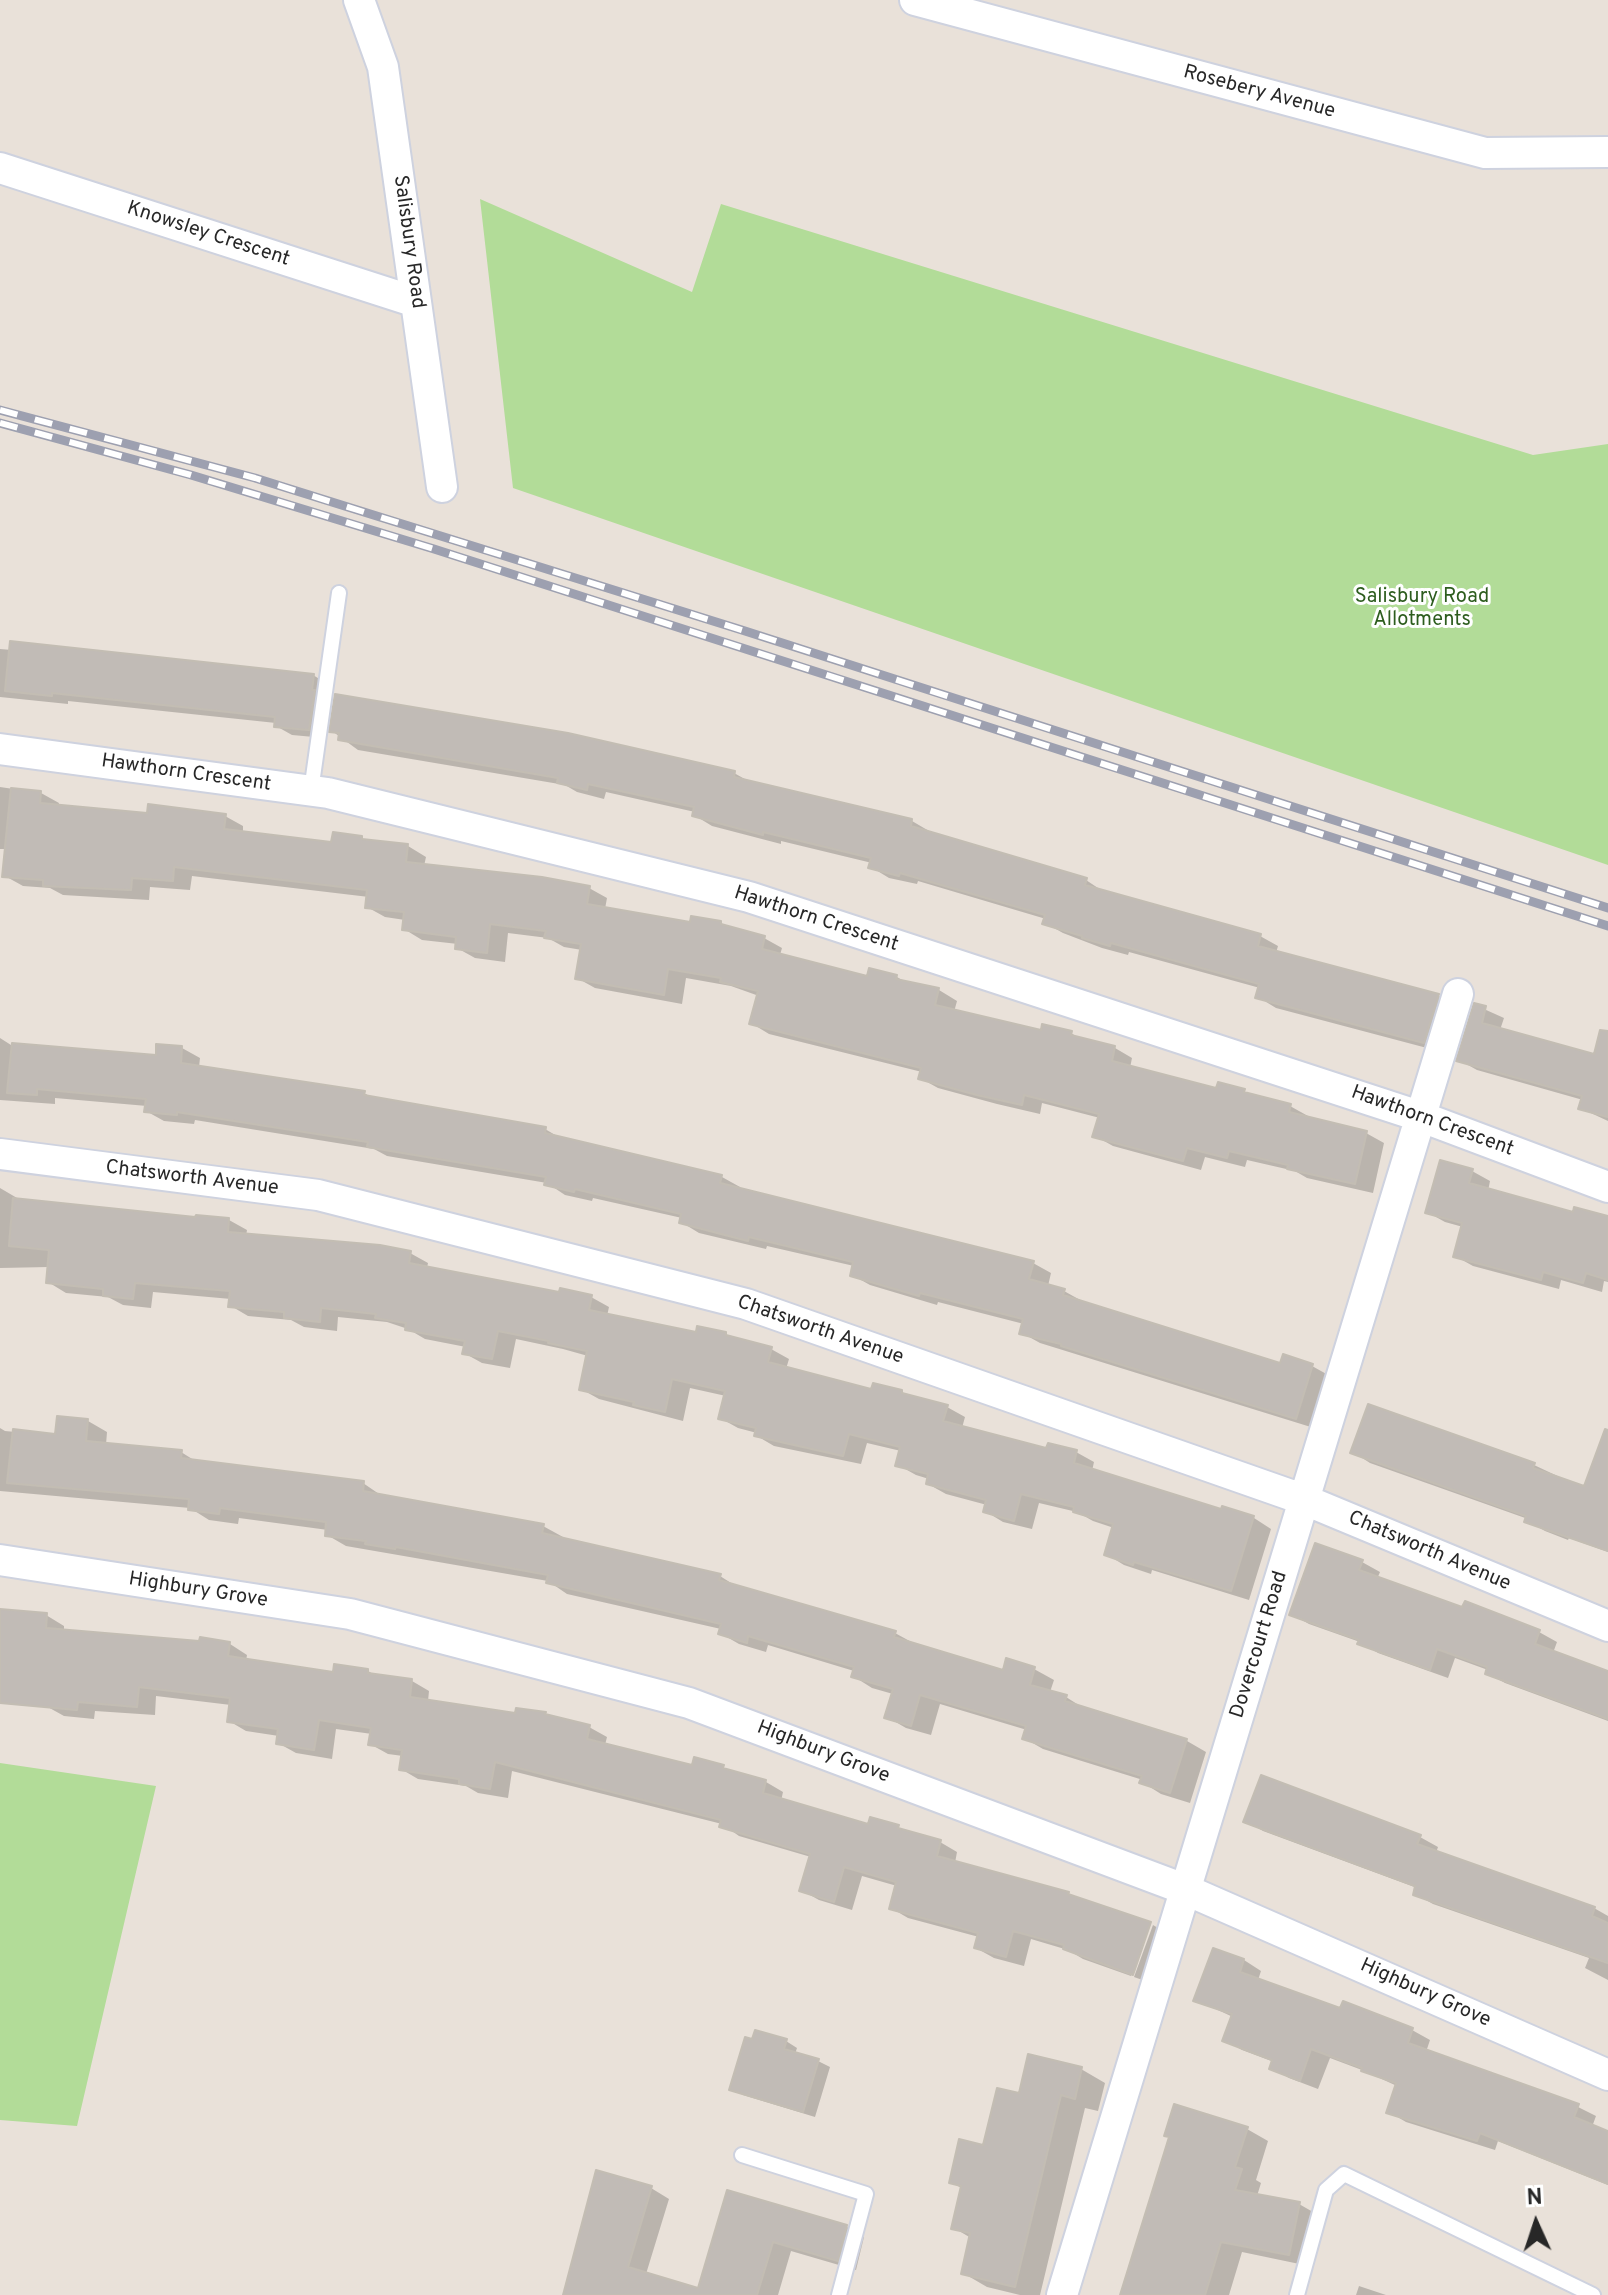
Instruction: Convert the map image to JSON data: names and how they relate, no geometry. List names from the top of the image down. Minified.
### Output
{"streets":{"street":["Rosebery Avenue","Knowsley Crescent","Salisbury Road","Hawthorn Crescent","Chatsworth Avenue","Highbury Grove","Dovercourt Road"]},"crossings":[["Knowsley Crescent","Salisbury Road"],["Hawthorn Crescent","Dovercourt Road"],["Chatsworth Avenue","Dovercourt Road"],["Highbury Grove","Dovercourt Road"]],"parks":["Salisbury Road Allotments"],"north":"top"}
